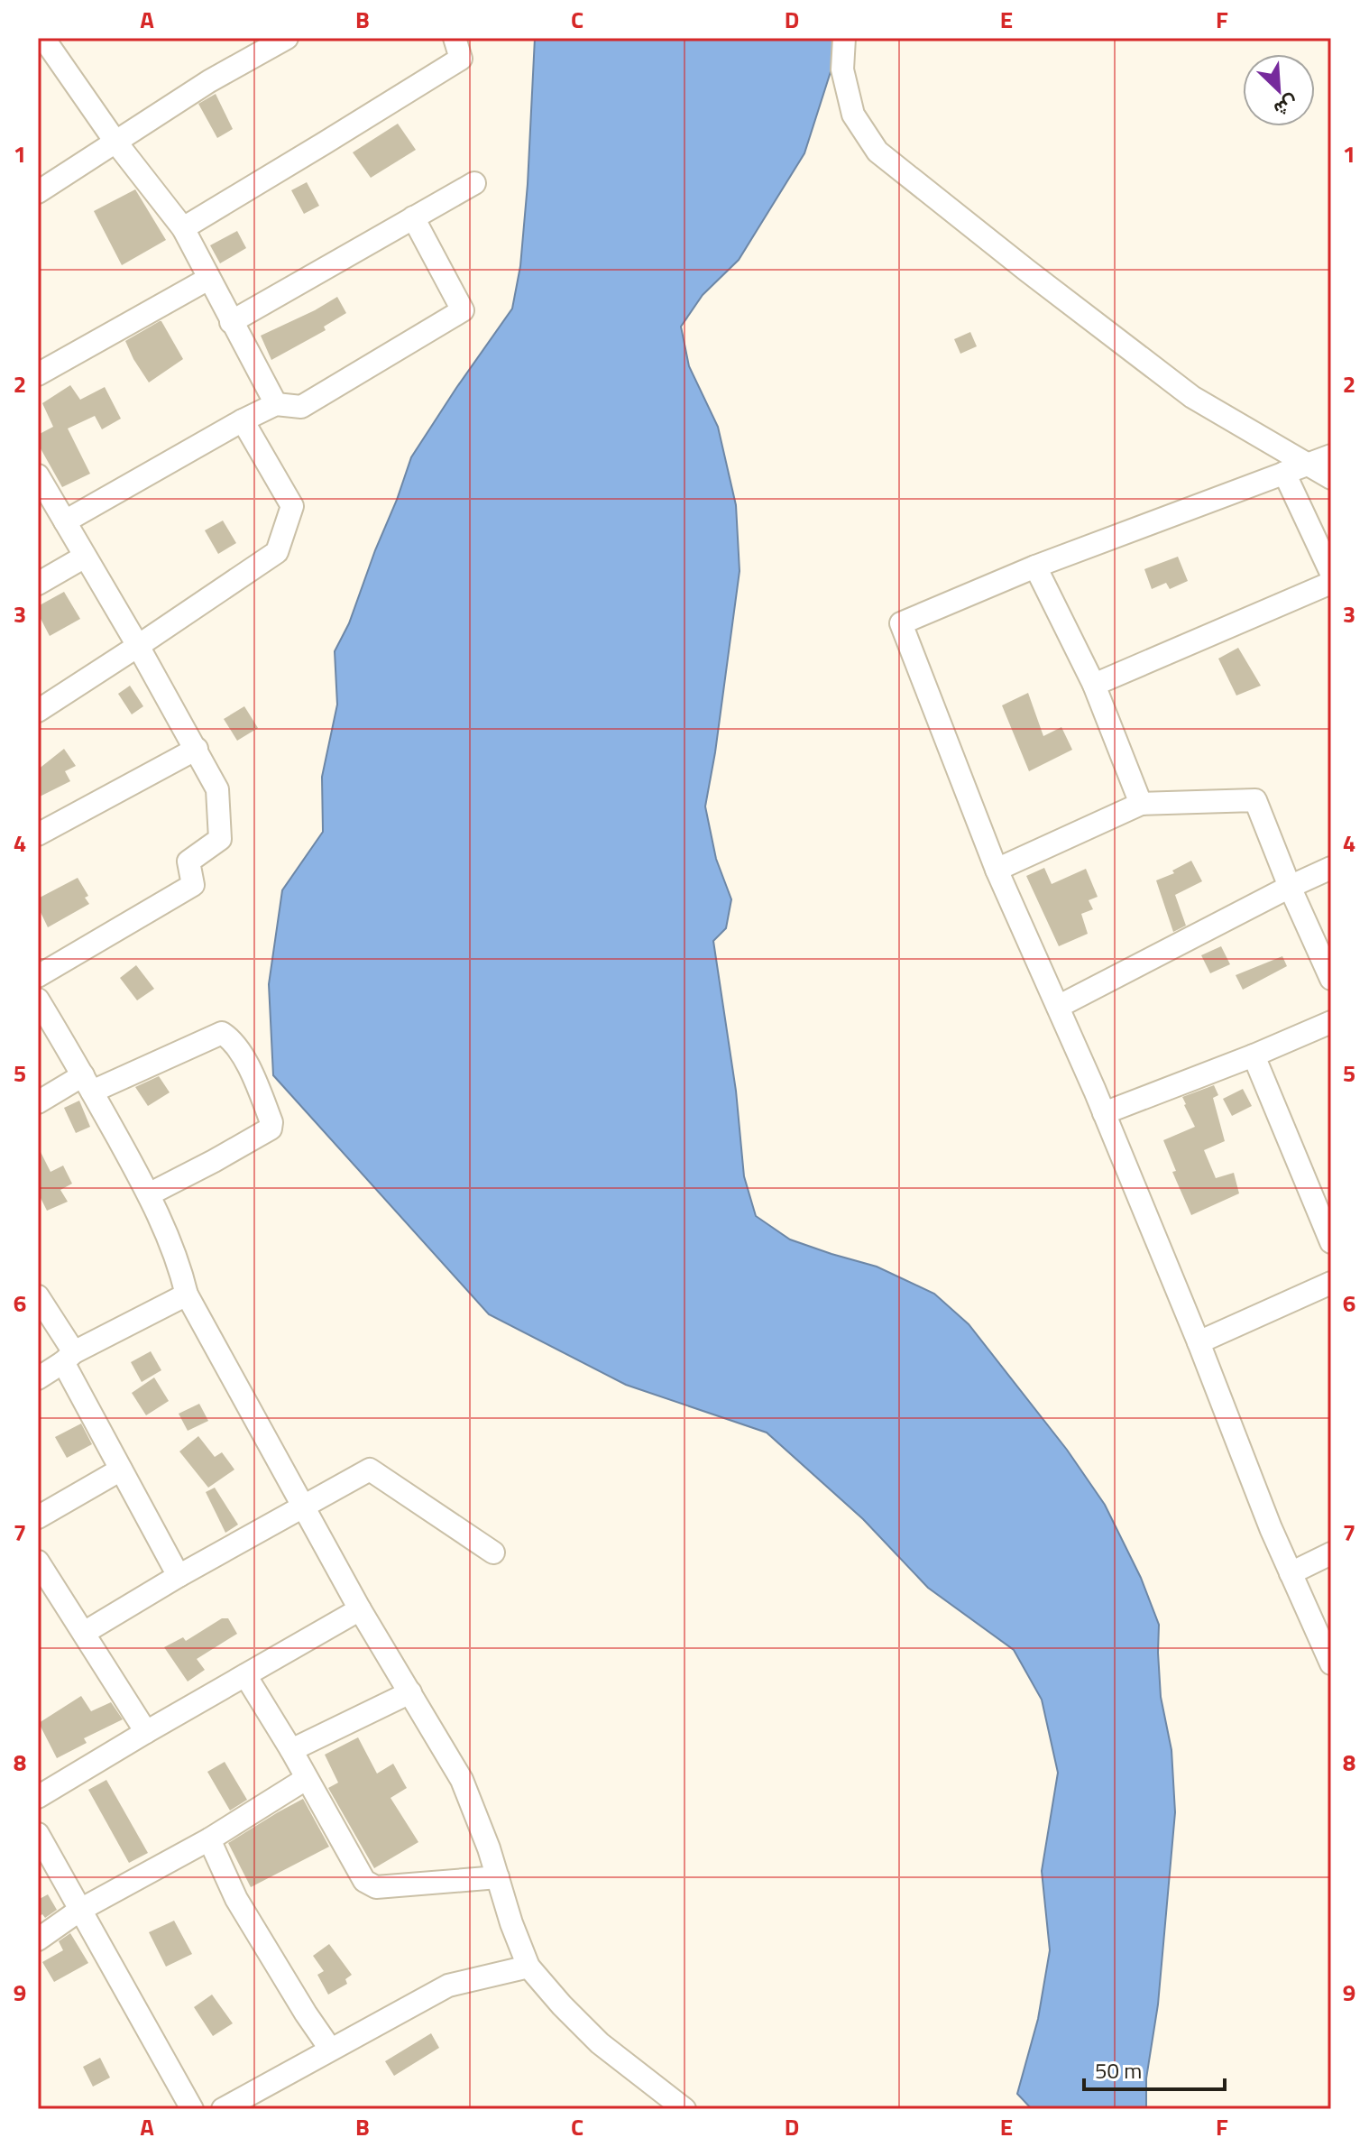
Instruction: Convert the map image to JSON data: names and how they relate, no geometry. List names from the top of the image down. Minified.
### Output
{"scale_bar":"50 m","north":"bottom right","grid":{"columns":["A","B","C","D","E","F"],"rows":["1","2","3","4","5","6","7","8","9"]}}
